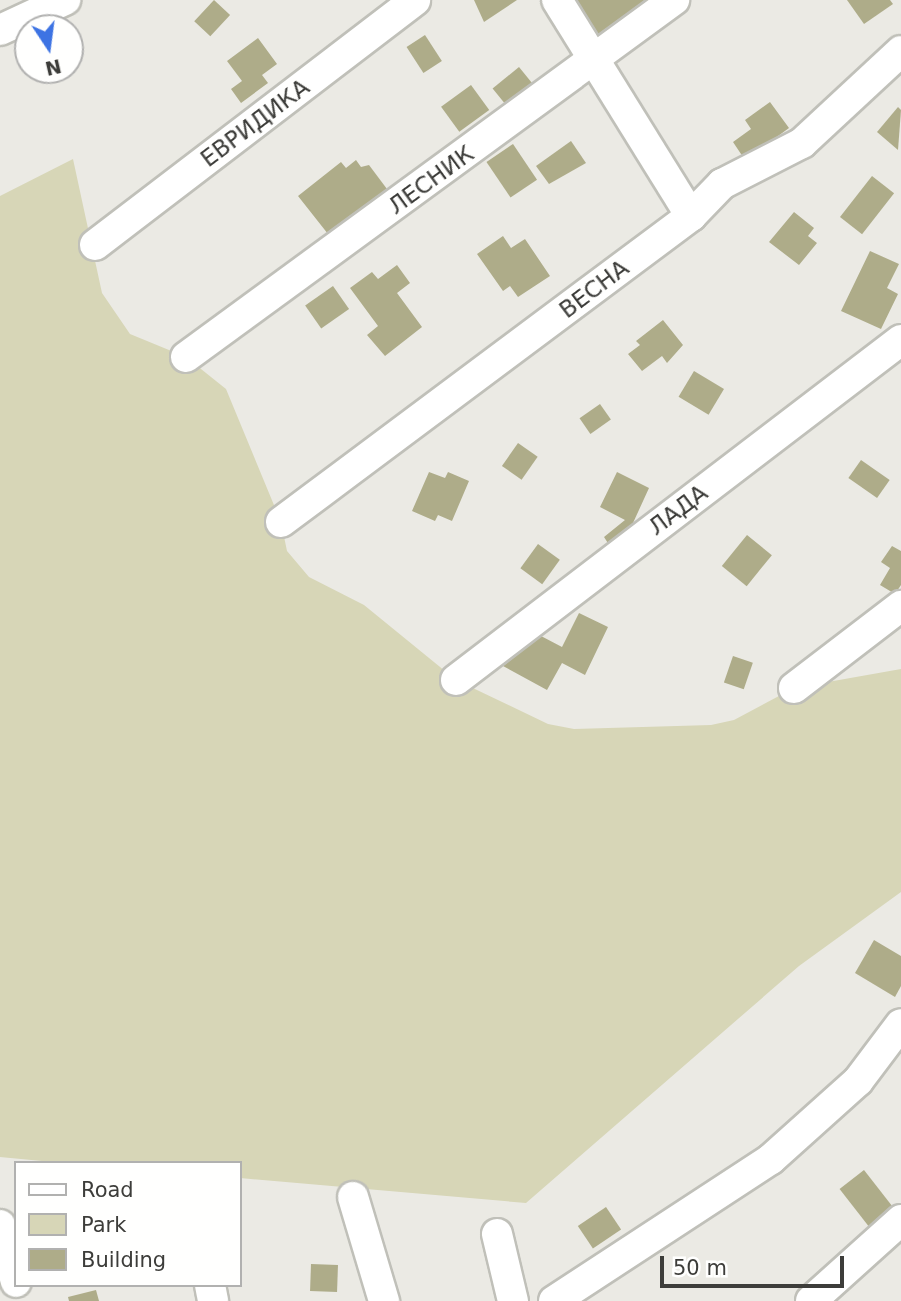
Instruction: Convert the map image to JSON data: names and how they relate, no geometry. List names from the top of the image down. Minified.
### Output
{"streets":{"street":["ЕВРИДИКА","ЛЕСНИК","ВЕСНА","ЛАДА"]},"legend":["Road","Park","Building"],"scale_bar":"50 m","north":"bottom"}
